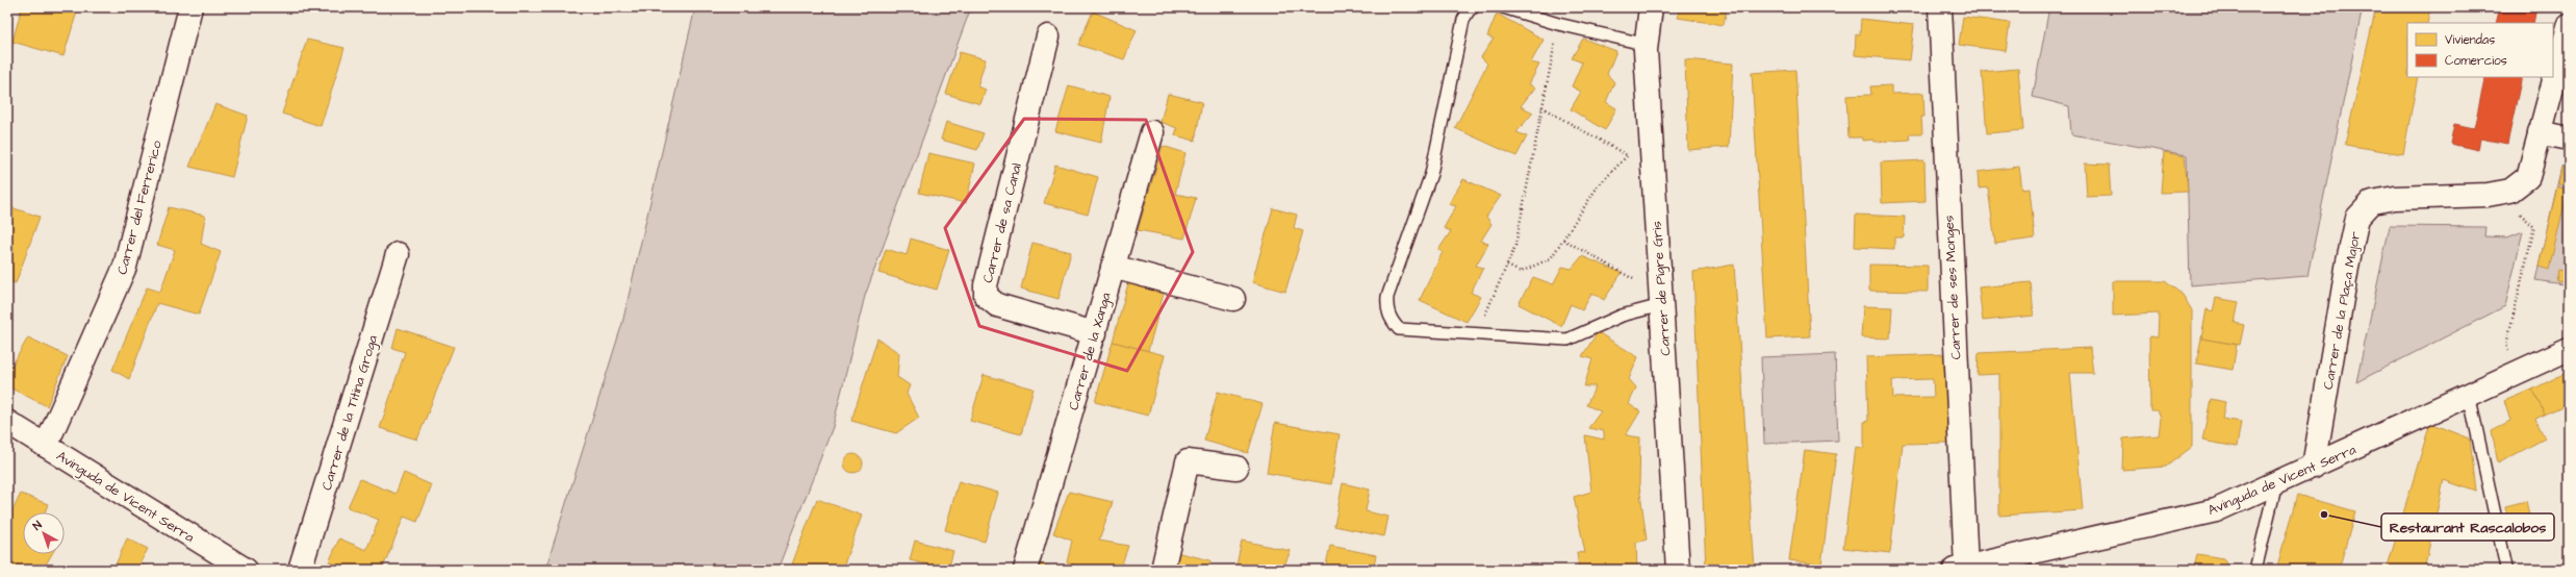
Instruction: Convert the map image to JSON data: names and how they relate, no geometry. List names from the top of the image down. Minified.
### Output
{"streets":{"street":["Carrer del Ferrerico","Carrer de sa Canal","Carrer de ses Monges","Carrer de Pigre Gris","Carrer de la Plaça Major","Carrer de la Xanga","Carrer de la Titina Groga","Avinguda de Vicent Serra"]},"crossings":[["Carrer del Ferrerico","Avinguda de Vicent Serra"],["Carrer de sa Canal","Carrer de la Xanga"],["Carrer de ses Monges","Avinguda de Vicent Serra"],["Carrer de la Plaça Major","Avinguda de Vicent Serra"]],"places":["Restaurant Rascalobos"],"legend":["Viviendas","Comercios"],"north":"top left"}
